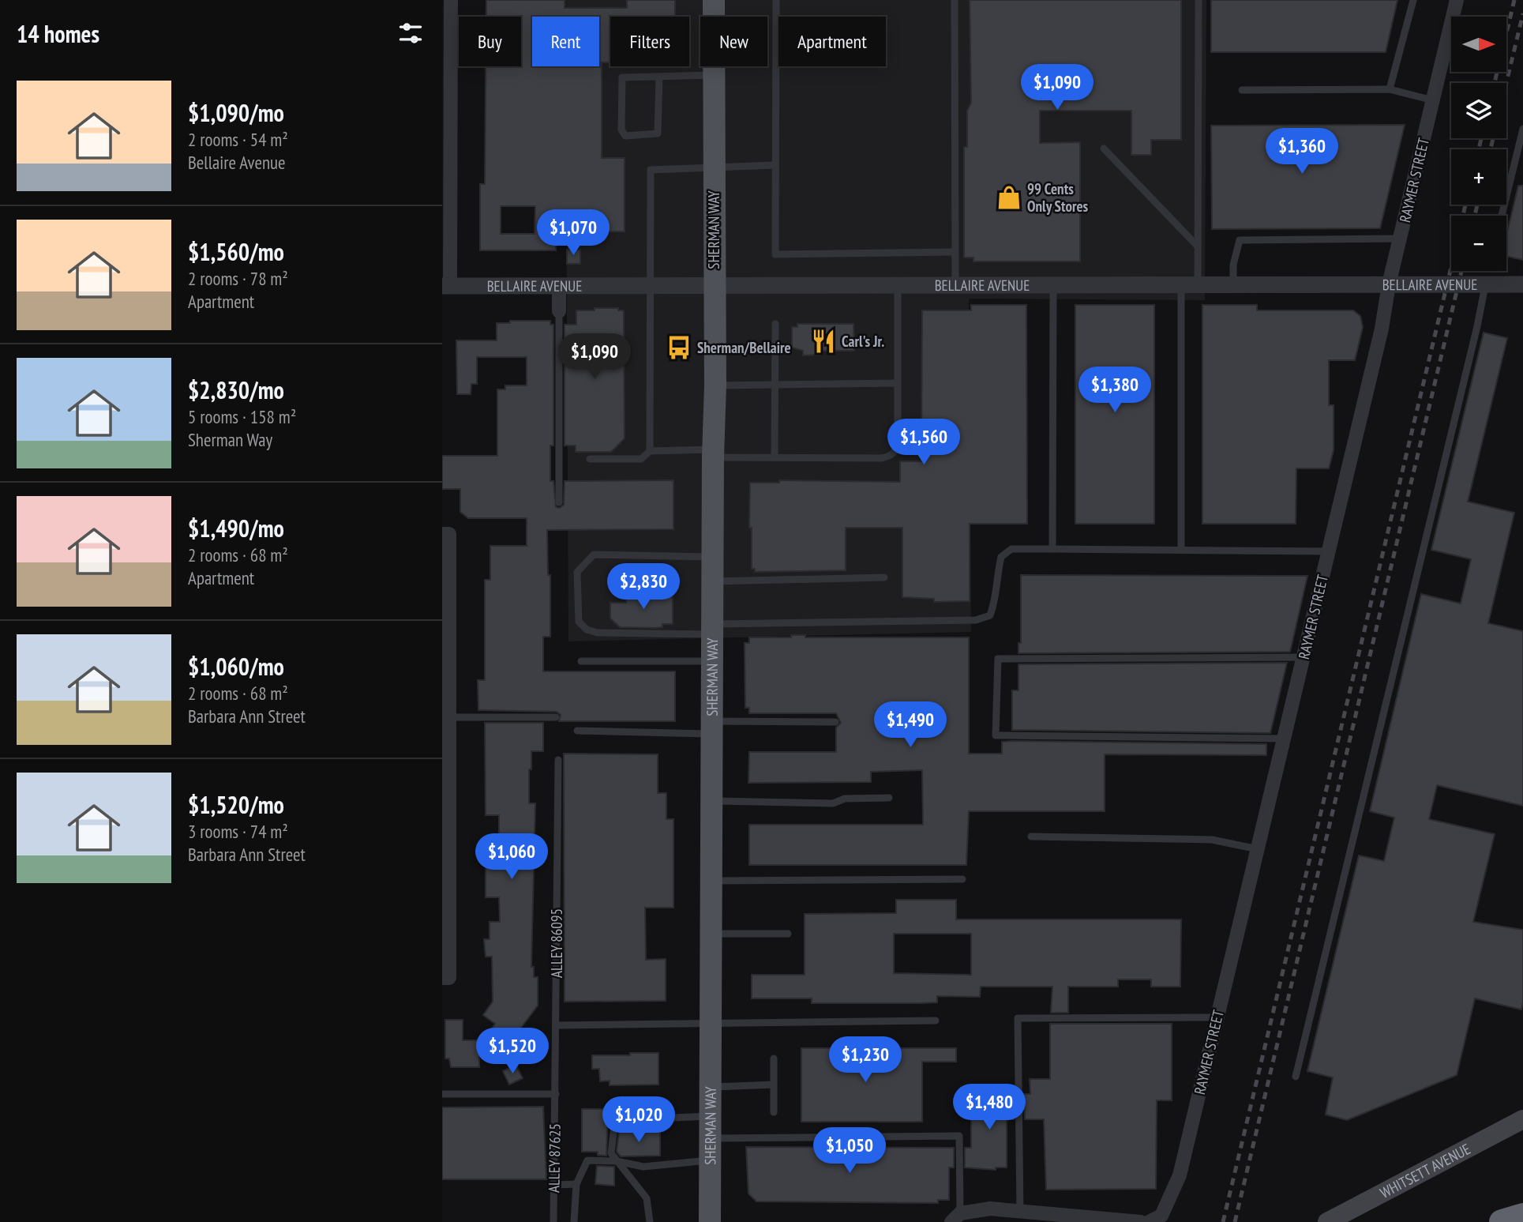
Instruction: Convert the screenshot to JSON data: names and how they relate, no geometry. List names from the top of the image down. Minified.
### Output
{"streets":{"main road":["SHERMAN WAY","WHITSETT AVENUE"],"street":["RAYMER STREET","BELLAIRE AVENUE"],"lane":["ALLEY 86095","ALLEY 87625"]},"crossings":[["RAYMER STREET","BELLAIRE AVENUE"],["SHERMAN WAY","BELLAIRE AVENUE"],["ALLEY 86095","ALLEY 87625"]],"places":{"shop":["99 Cents Only Stores"],"restaurant":["Carl's Jr."],"bus stop":["Sherman/Bellaire"]},"north":"right","page":{"heading":"14 homes","map_buttons":["+","−"],"chip":["Buy","Rent","Filters","New","Apartment"],"price":["$1,090","$1,360","$1,070","$1,090","$1,380","$1,560","$2,830","$1,490","$1,060","$1,520","$1,230","$1,480","$1,020","$1,050"],"list":[{"name":"$1,090/mo","note":"2 rooms · 54 m² · Bellaire Avenue"},{"name":"$1,560/mo","note":"2 rooms · 78 m² · Apartment"},{"name":"$2,830/mo","note":"5 rooms · 158 m² · Sherman Way"},{"name":"$1,490/mo","note":"2 rooms · 68 m² · Apartment"},{"name":"$1,060/mo","note":"2 rooms · 68 m² · Barbara Ann Street"},{"name":"$1,520/mo","note":"3 rooms · 74 m² · Barbara Ann Street"}]}}
